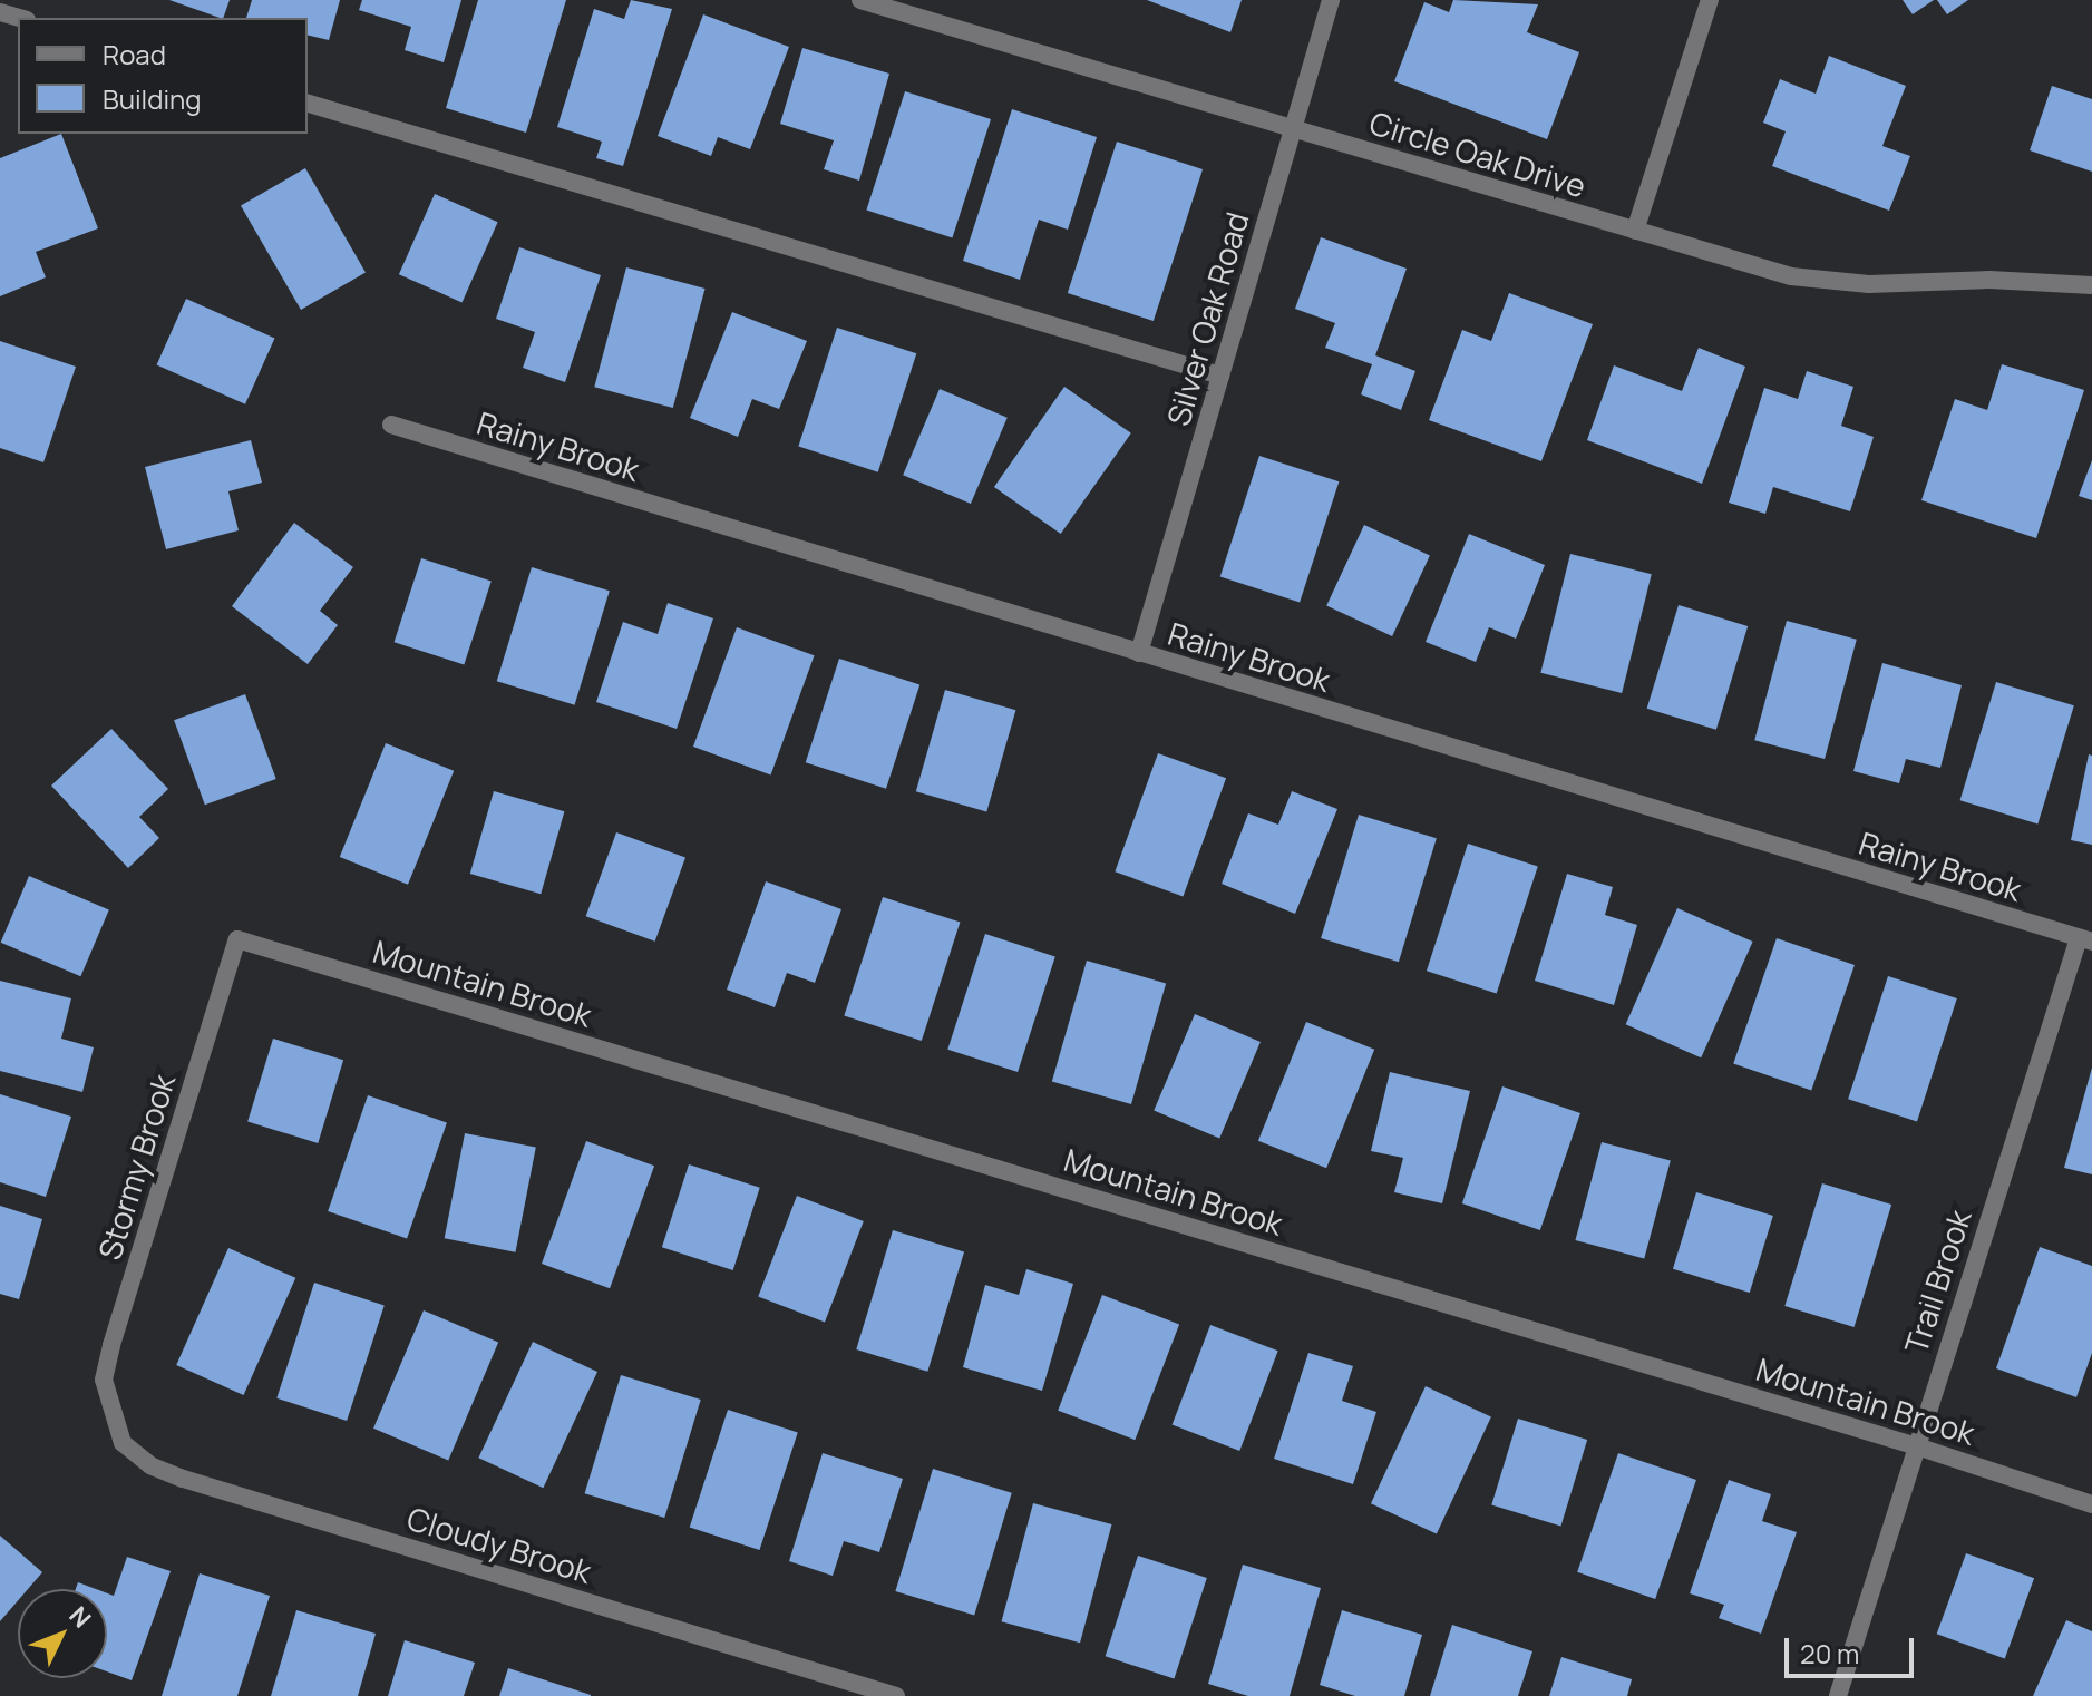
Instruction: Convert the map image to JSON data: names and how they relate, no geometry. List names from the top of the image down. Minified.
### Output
{"streets":{"street":["Circle Oak Drive","Silver Oak Road","Rainy Brook","Mountain Brook","Stormy Brook","Trail Brook","Cloudy Brook"]},"crossings":[["Circle Oak Drive","Silver Oak Road"],["Silver Oak Road","Rainy Brook"],["Rainy Brook","Trail Brook"],["Mountain Brook","Stormy Brook"],["Mountain Brook","Trail Brook"],["Stormy Brook","Cloudy Brook"]],"legend":["Road","Building"],"scale_bar":"20 m","north":"top right"}
